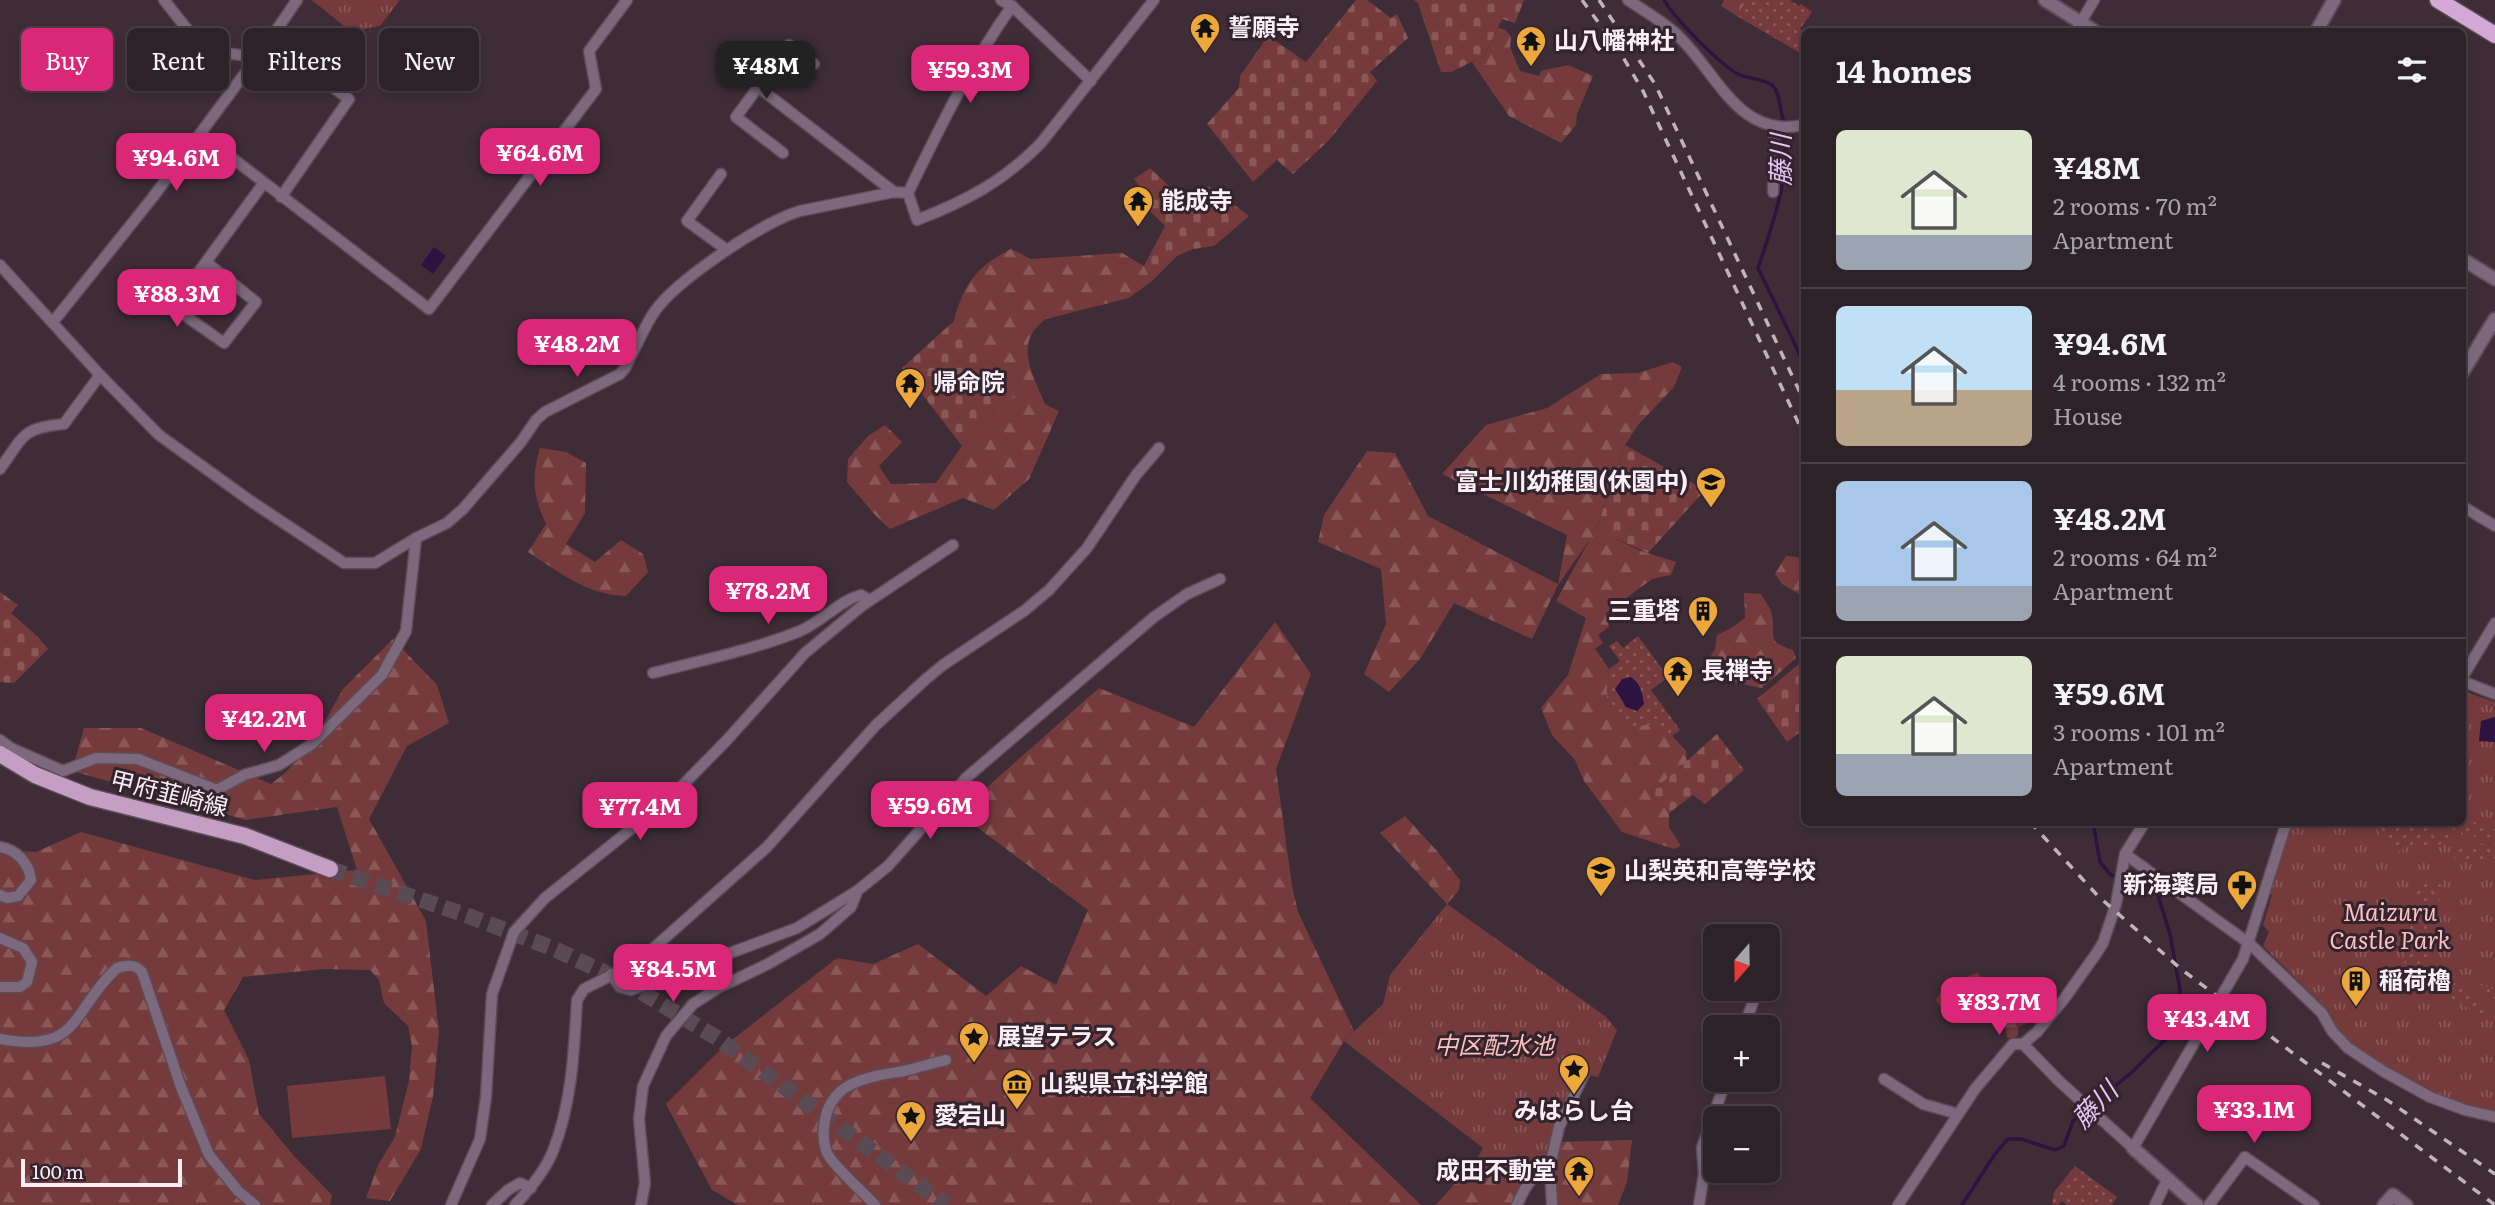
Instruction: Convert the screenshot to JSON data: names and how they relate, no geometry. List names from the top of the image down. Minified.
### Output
{"streets":{"main road":["甲府韮崎線"]},"water":["藤川"],"parks":["Maizuru Castle Park","中区配水池"],"places":{"temple":["誓願寺","山八幡神社","能成寺","帰命院","長禅寺","成田不動堂"],"school or university":["富士川幼稚園(休園中)","山梨英和高等学校"],"building":["三重塔","稲荷櫓"],"pharmacy":["新海薬局"],"place":["展望テラス","みはらし台","愛宕山"],"museum":["山梨県立科学館"]},"scale_bar":"100 m","north":"bottom","page":{"chip":["Buy","Rent","Filters","New"],"heading":"14 homes","price":["¥48M","¥59.3M","¥64.6M","¥94.6M","¥88.3M","¥48.2M","¥78.2M","¥42.2M","¥59.6M","¥77.4M","¥84.5M","¥83.7M","¥43.4M","¥33.1M"],"list":[{"name":"¥48M","note":"2 rooms · 70 m² · Apartment"},{"name":"¥94.6M","note":"4 rooms · 132 m² · House"},{"name":"¥48.2M","note":"2 rooms · 64 m² · Apartment"},{"name":"¥59.6M","note":"3 rooms · 101 m² · Apartment"}],"map_buttons":["+","−"],"scale":"100 m"}}
